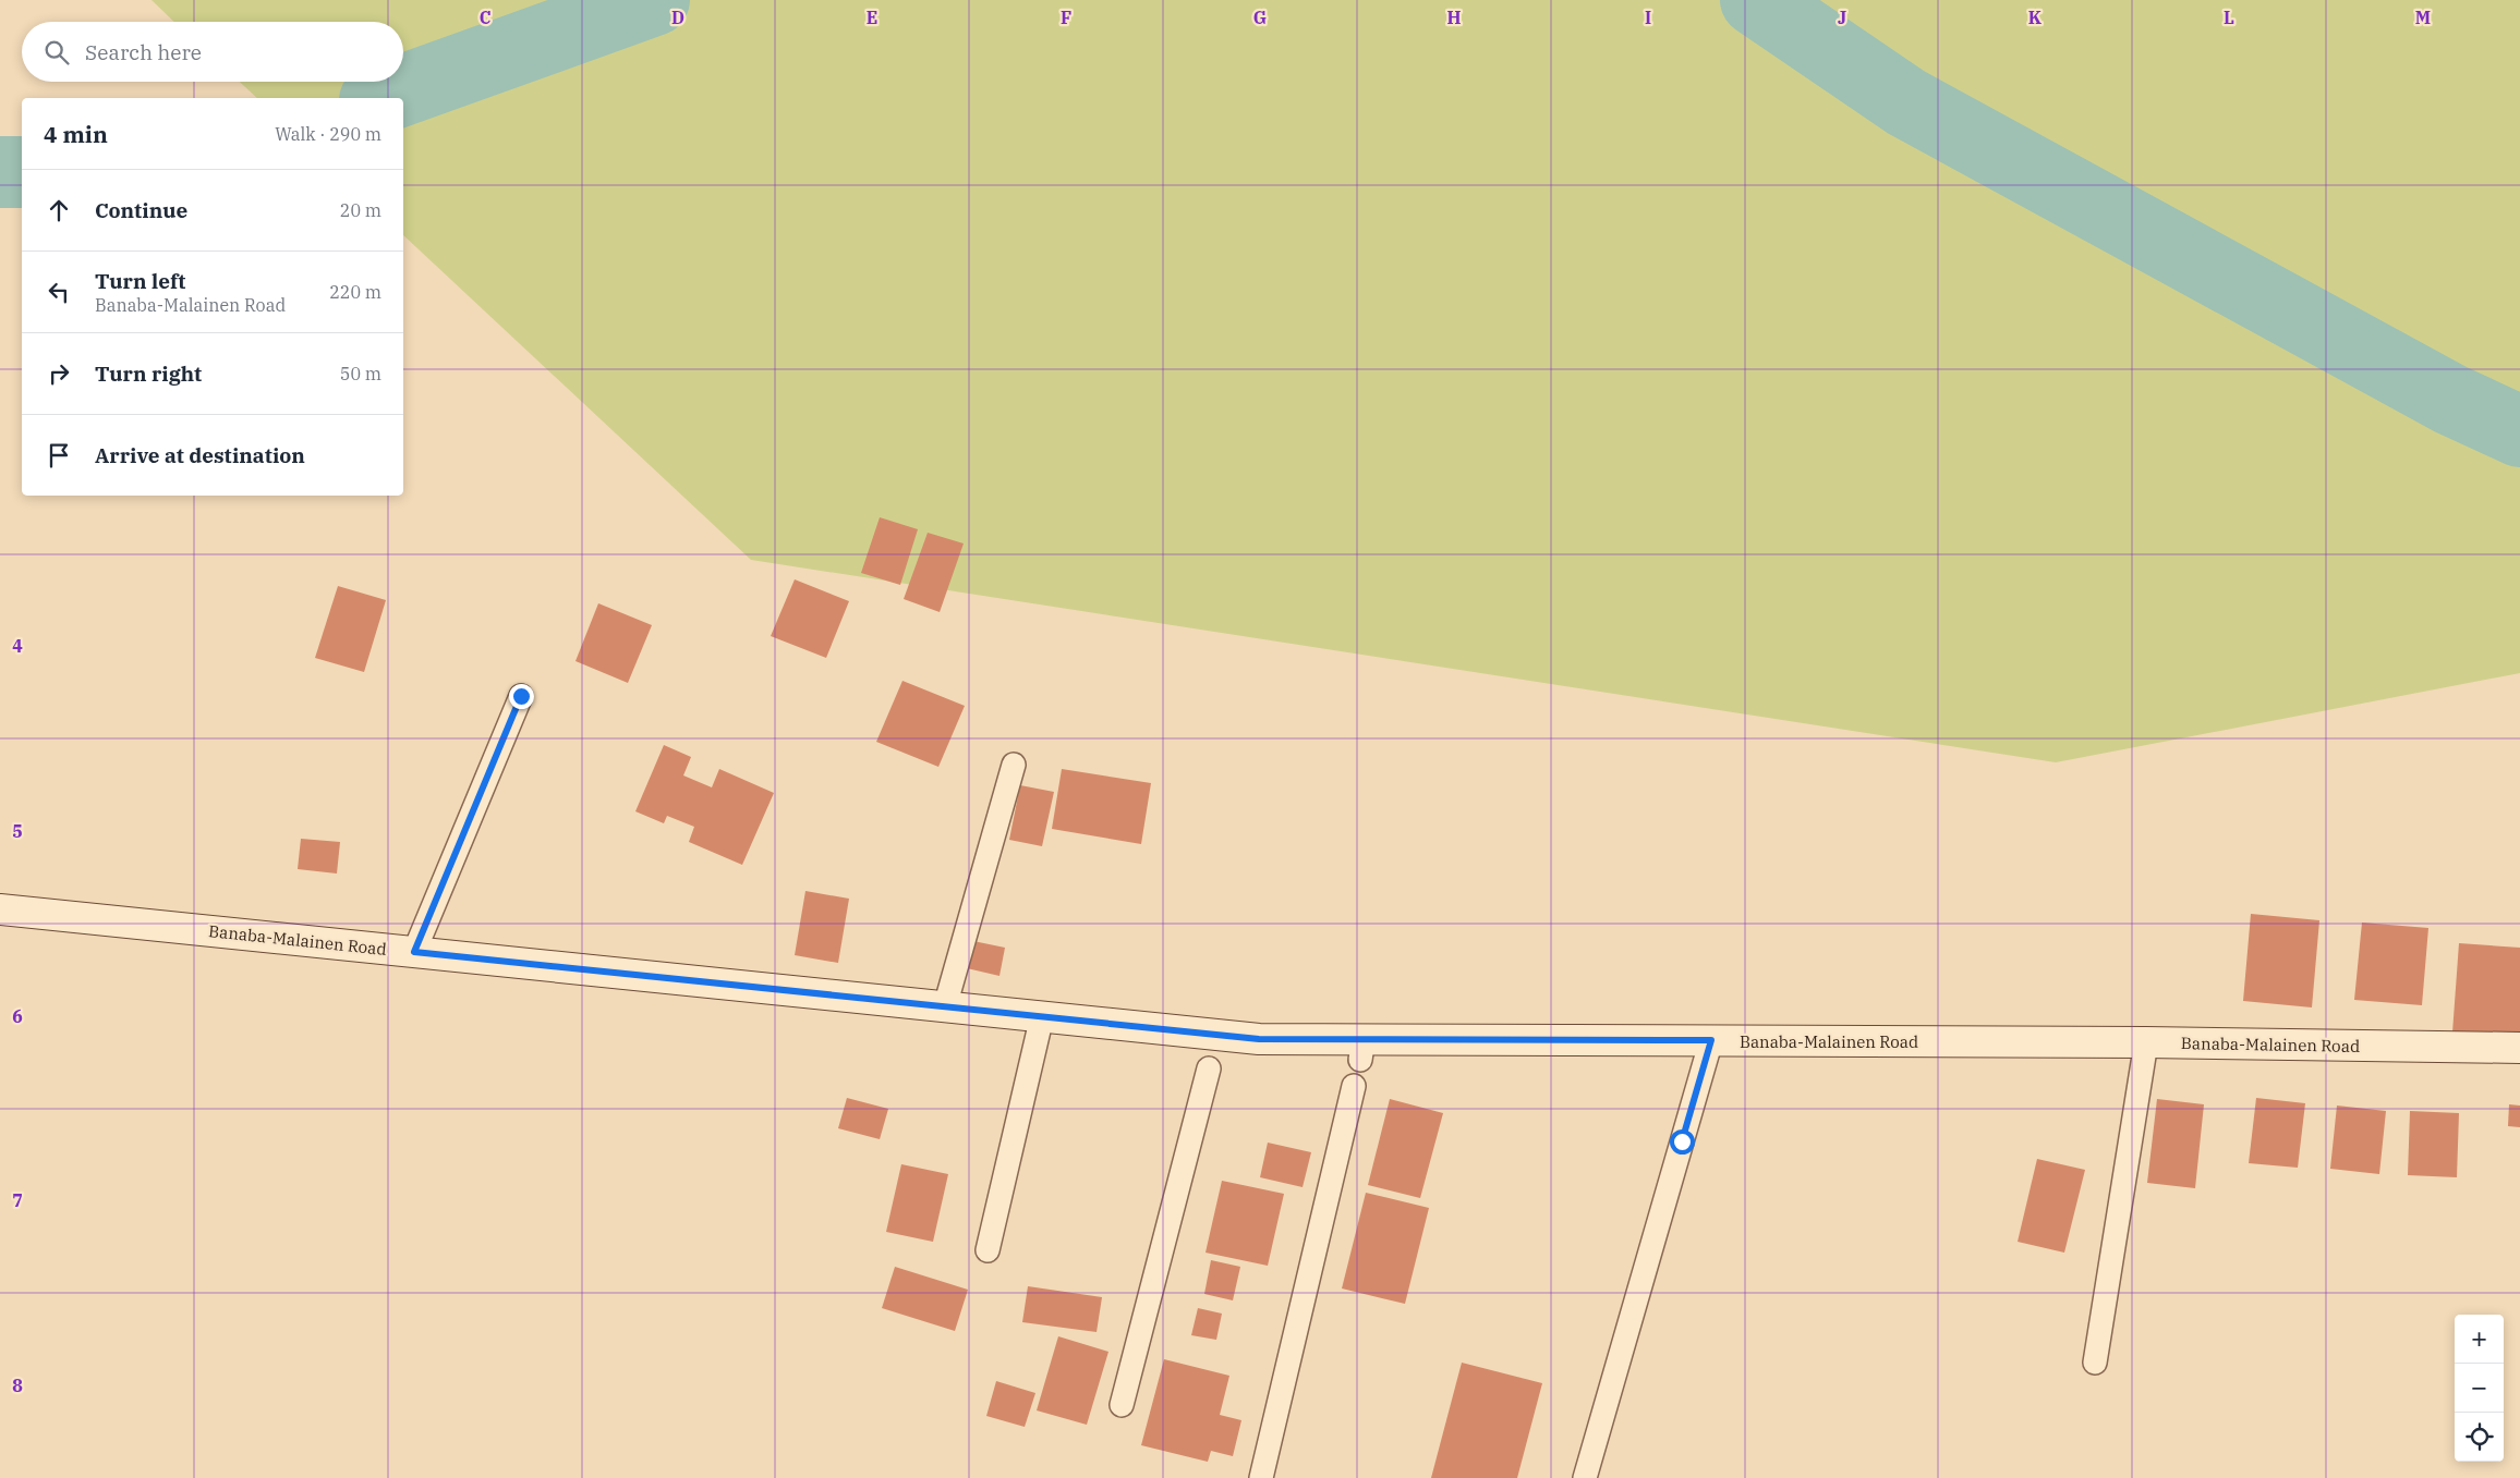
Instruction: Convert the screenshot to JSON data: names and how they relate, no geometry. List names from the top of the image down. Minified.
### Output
{"streets":{"street":["Banaba-Malainen Road"]},"page":{"search":"Search here","heading":["4 min","Walk · 290 m"],"list":[["Continue","20 m"],["Turn left","Banaba-Malainen Road","220 m"],["Turn right","50 m"],"Arrive at destination"],"map_buttons":["+","−"]},"grid":{"columns":["C","D","E","F","G","H","I","J","K","L","M"],"rows":["4","5","6","7","8"]}}
